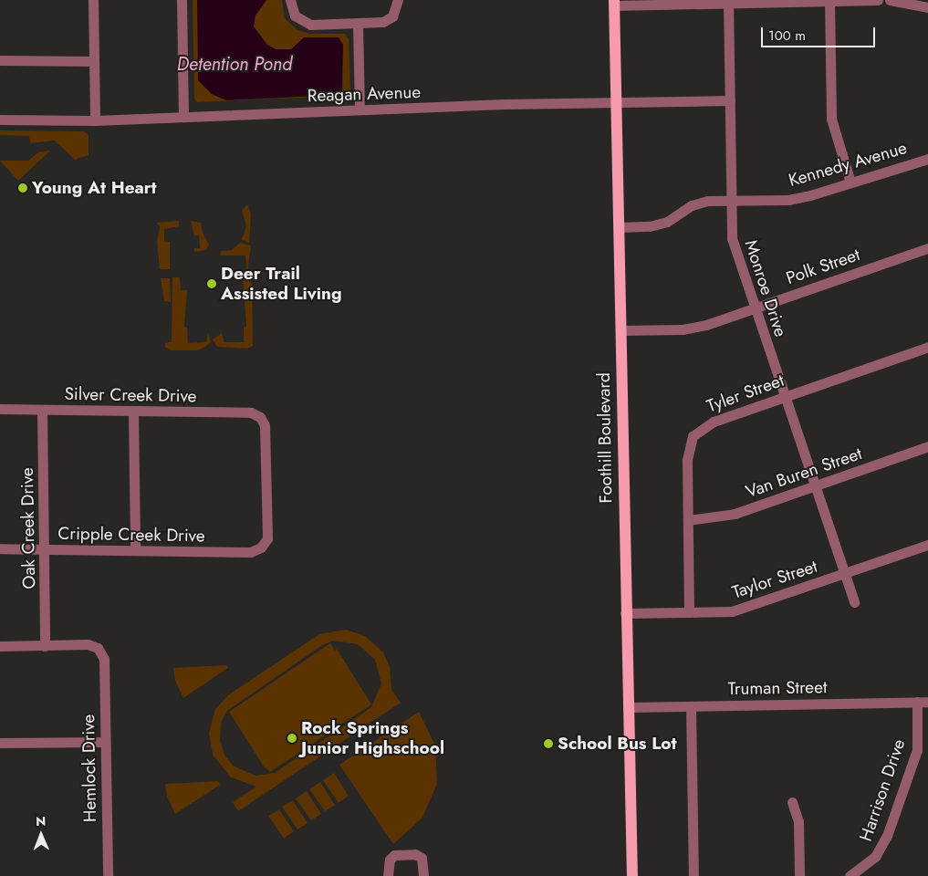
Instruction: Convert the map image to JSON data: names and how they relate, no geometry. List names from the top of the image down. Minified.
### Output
{"streets":{"main road":["Foothill Boulevard"],"street":["Reagan Avenue","Kennedy Avenue","Polk Street","Monroe Drive","Tyler Street","Silver Creek Drive","Van Buren Street","Oak Creek Drive","Cripple Creek Drive","Taylor Street","Truman Street","Hemlock Drive","Harrison Drive"]},"crossings":[["Reagan Avenue","Monroe Drive"],["Reagan Avenue","Foothill Boulevard"],["Kennedy Avenue","Monroe Drive"],["Kennedy Avenue","Foothill Boulevard"],["Polk Street","Monroe Drive"],["Polk Street","Foothill Boulevard"],["Monroe Drive","Tyler Street"],["Monroe Drive","Van Buren Street"],["Monroe Drive","Taylor Street"],["Tyler Street","Van Buren Street"],["Tyler Street","Taylor Street"],["Silver Creek Drive","Oak Creek Drive"],["Silver Creek Drive","Cripple Creek Drive"],["Foothill Boulevard","Taylor Street"],["Foothill Boulevard","Truman Street"],["Oak Creek Drive","Cripple Creek Drive"],["Oak Creek Drive","Hemlock Drive"],["Truman Street","Harrison Drive"]],"water":["Detention Pond"],"places":["Young At Heart","Deer Trail Assisted Living","Rock Springs Junior Highschool","School Bus Lot"],"scale_bar":"100 m","north":"top"}
